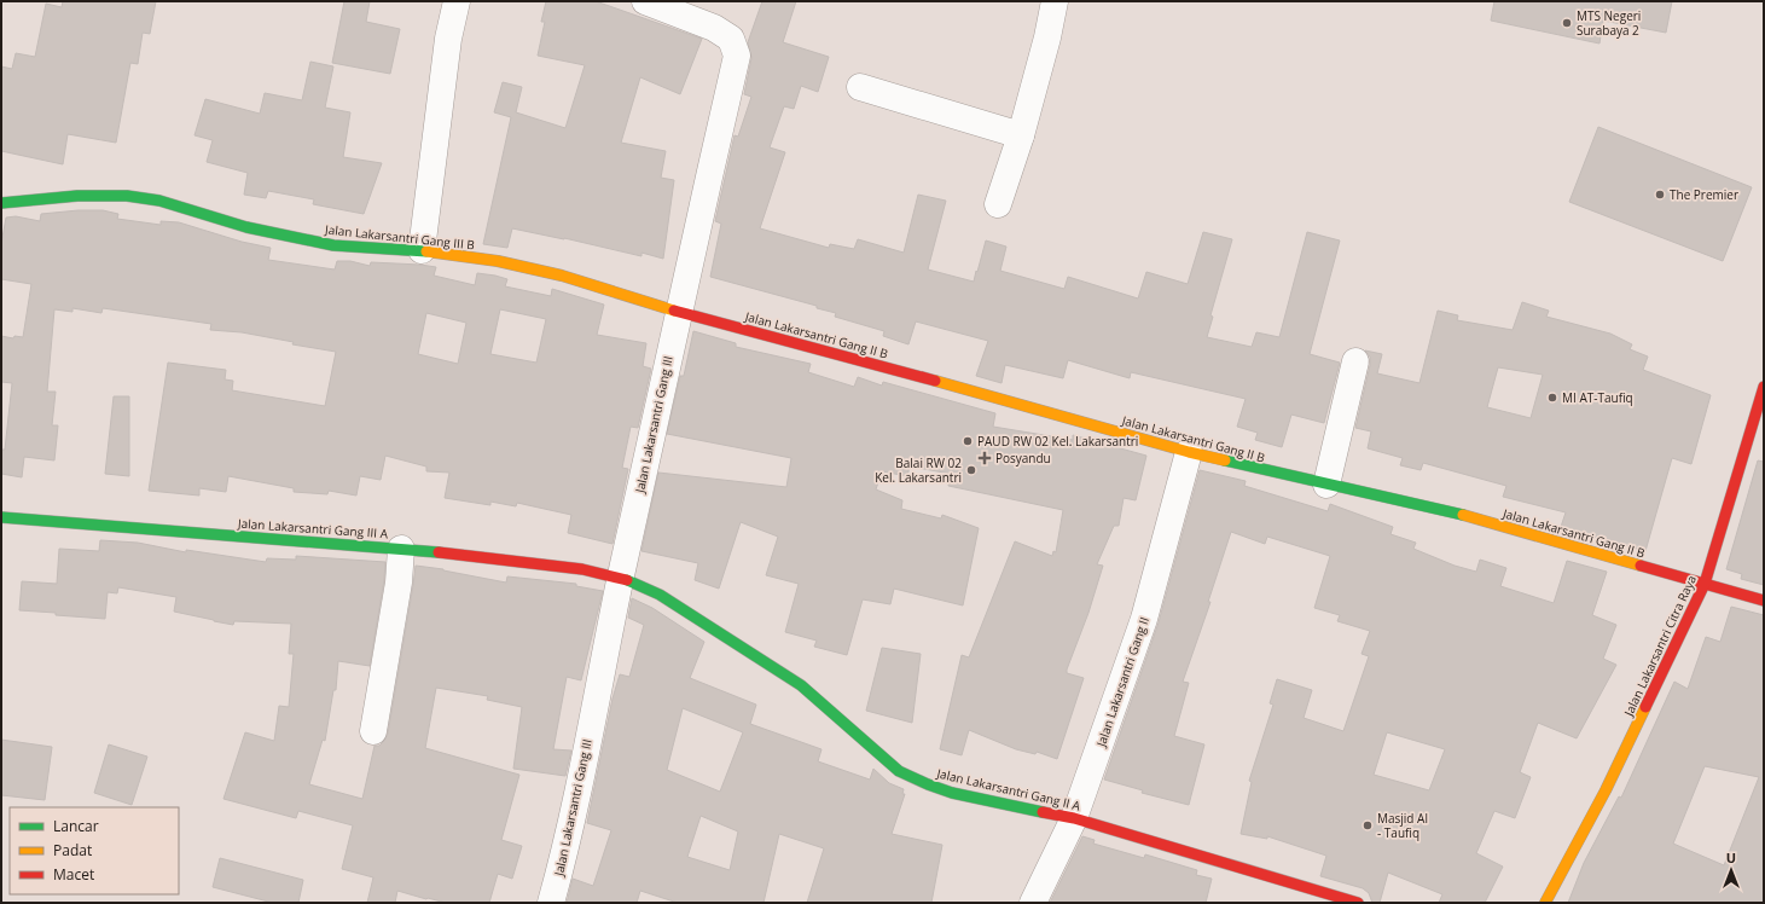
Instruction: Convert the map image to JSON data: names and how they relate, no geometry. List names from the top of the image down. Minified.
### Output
{"streets":{"street":["Jalan Lakarsantri Gang III B","Jalan Lakarsantri Gang II B","Jalan Lakarsantri Gang III","Jalan Lakarsantri Gang III A","Jalan Lakarsantri Citra Raya","Jalan Lakarsantri Gang II","Jalan Lakarsantri Gang II A"]},"crossings":[["Jalan Lakarsantri Gang III B","Jalan Lakarsantri Gang II B"],["Jalan Lakarsantri Gang III B","Jalan Lakarsantri Gang III"],["Jalan Lakarsantri Gang II B","Jalan Lakarsantri Gang III"],["Jalan Lakarsantri Gang II B","Jalan Lakarsantri Citra Raya"],["Jalan Lakarsantri Gang II B","Jalan Lakarsantri Gang II"],["Jalan Lakarsantri Gang III","Jalan Lakarsantri Gang III A"],["Jalan Lakarsantri Gang III","Jalan Lakarsantri Gang II A"],["Jalan Lakarsantri Gang III A","Jalan Lakarsantri Gang II A"],["Jalan Lakarsantri Gang II","Jalan Lakarsantri Gang II A"]],"places":{"other":["MTS Negeri Surabaya 2","The Premier","MI AT-Taufiq","PAUD RW 02 Kel. Lakarsantri","Balai RW 02 Kel. Lakarsantri","Masjid Al - Taufiq"],"health":["Posyandu"]},"legend":["Lancar","Padat","Macet"],"north":"top"}
